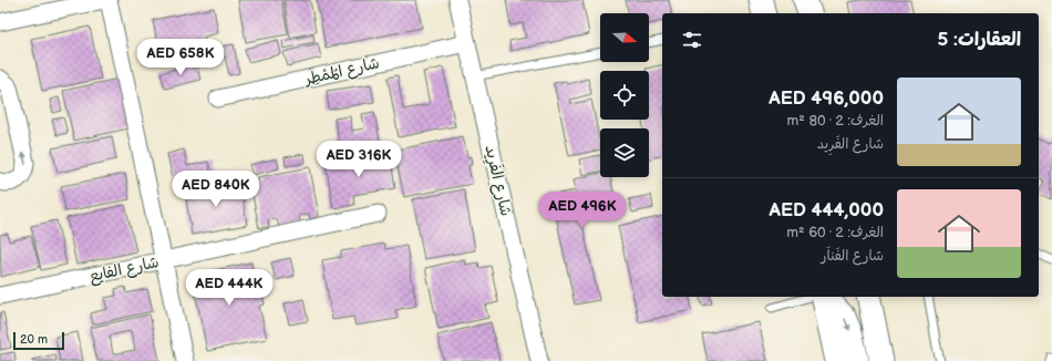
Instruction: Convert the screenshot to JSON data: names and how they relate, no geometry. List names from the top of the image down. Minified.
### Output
{"streets":{"street":["شارع المُمْطِر","شارع الفَرِيد","شارع الفايع"]},"crossings":[["شارع المُمْطِر","شارع الفَرِيد"]],"scale_bar":"20 m","north":"right","page":{"heading":"العقارات: 5","price":["AED 658K","AED 316K","AED 840K","AED 496K","AED 444K"],"list":[{"name":"AED 496,000","note":"الغرف: 2 · 80 m² · شارع الفَرِيد"},{"name":"AED 444,000","note":"الغرف: 2 · 60 m² · شارع الفَناَر"}],"scale":"20 m"}}
